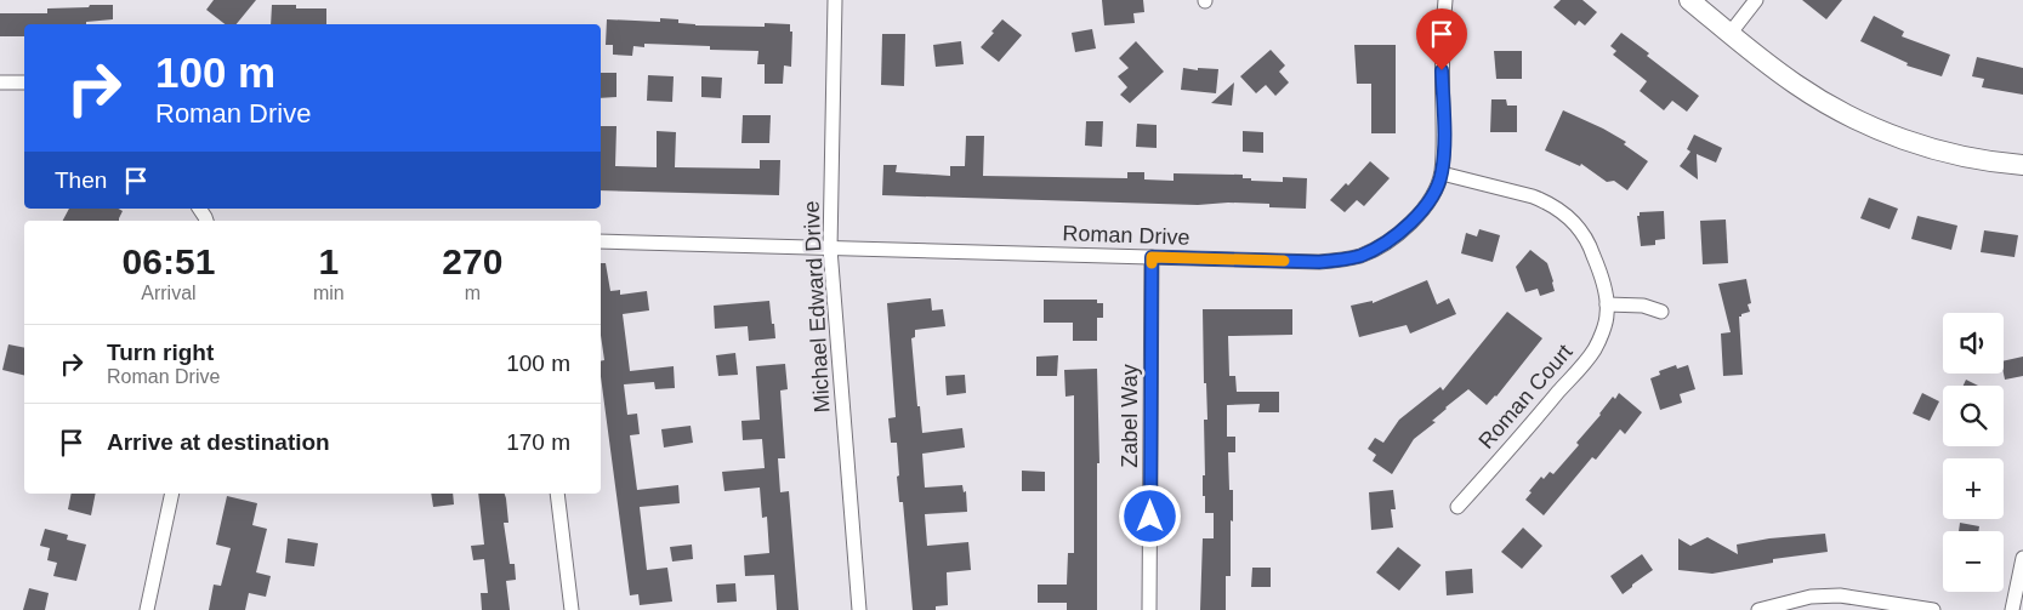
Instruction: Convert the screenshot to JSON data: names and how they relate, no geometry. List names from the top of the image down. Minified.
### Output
{"streets":{"street":["Roman Drive","Michael Edward Drive","Roman Court","Zabel Way"]},"crossings":[["Roman Drive","Michael Edward Drive"],["Roman Drive","Roman Court"],["Roman Drive","Zabel Way"]],"page":{"turn":["100 m","Roman Drive"],"then":"Then","eta":["06:51","Arrival","1","min","270","m"],"map_buttons":["+","−"],"list":[{"name":"Turn right","note":"Roman Drive","value":"100 m"},{"name":"Arrive at destination","value":"170 m"}]}}
